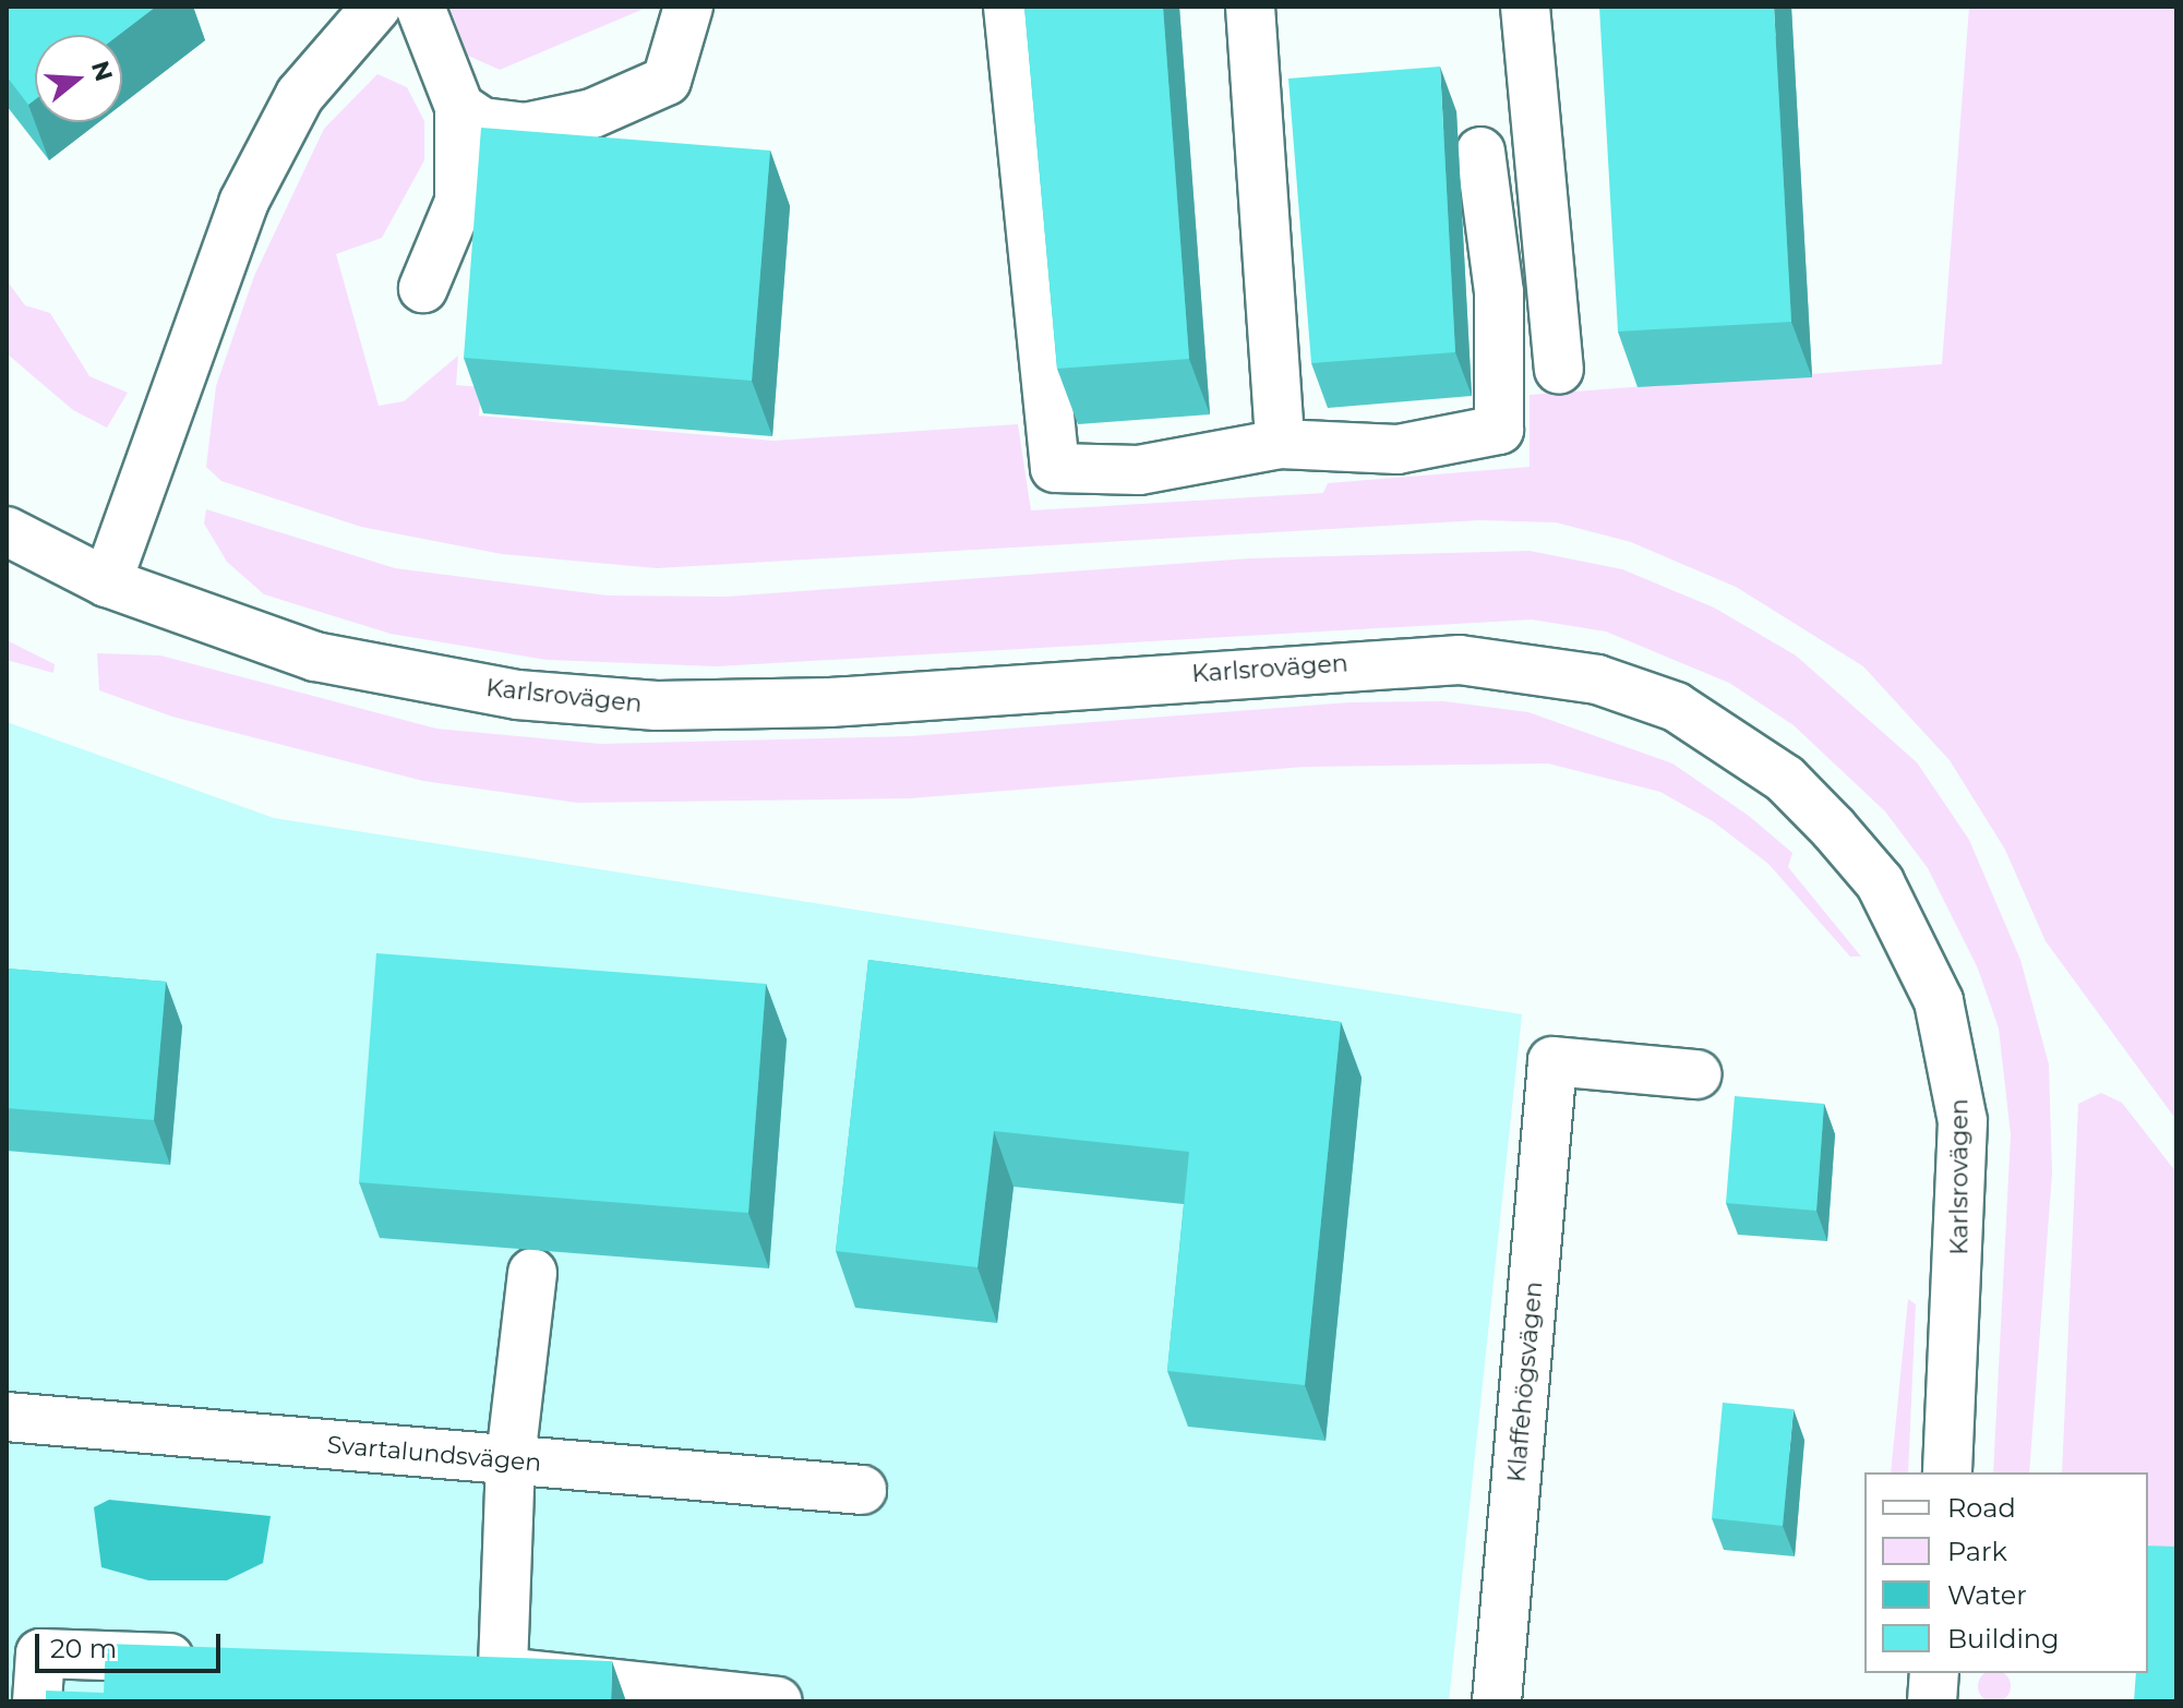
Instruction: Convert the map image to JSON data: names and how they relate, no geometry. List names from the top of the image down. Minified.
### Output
{"streets":{"street":["Karlsrovägen","Klaffehögsvägen","Svartalundsvägen"]},"legend":["Road","Park","Water","Building"],"scale_bar":"20 m","north":"right"}
